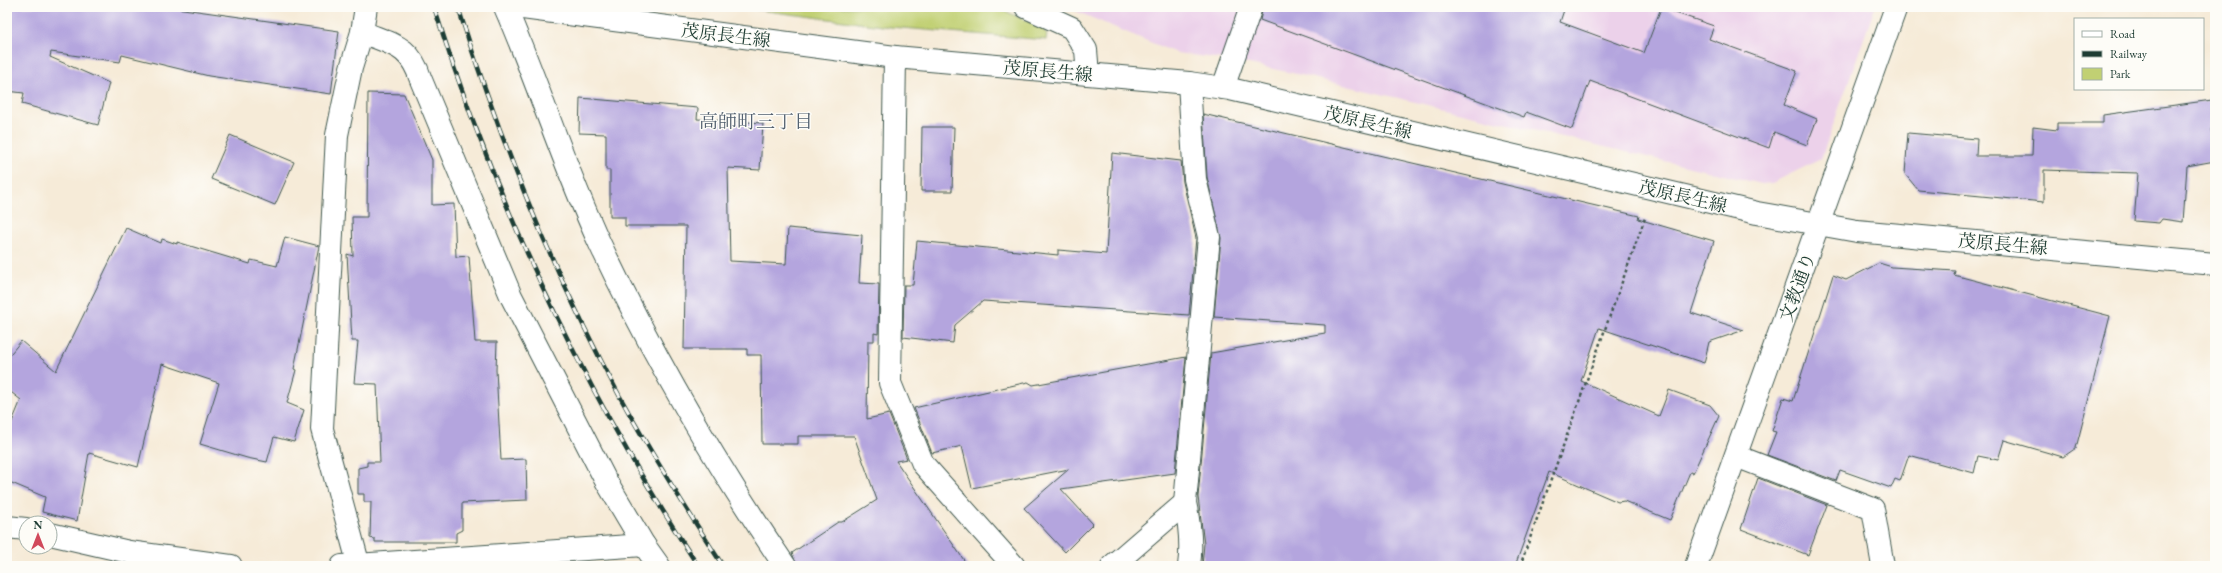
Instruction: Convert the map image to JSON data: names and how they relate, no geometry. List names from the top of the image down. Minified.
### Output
{"streets":{"street":["茂原長生線","文教通り"]},"crossings":[["茂原長生線","文教通り"]],"districts":["高師町三丁目"],"legend":["Road","Railway","Park"],"north":"top"}
